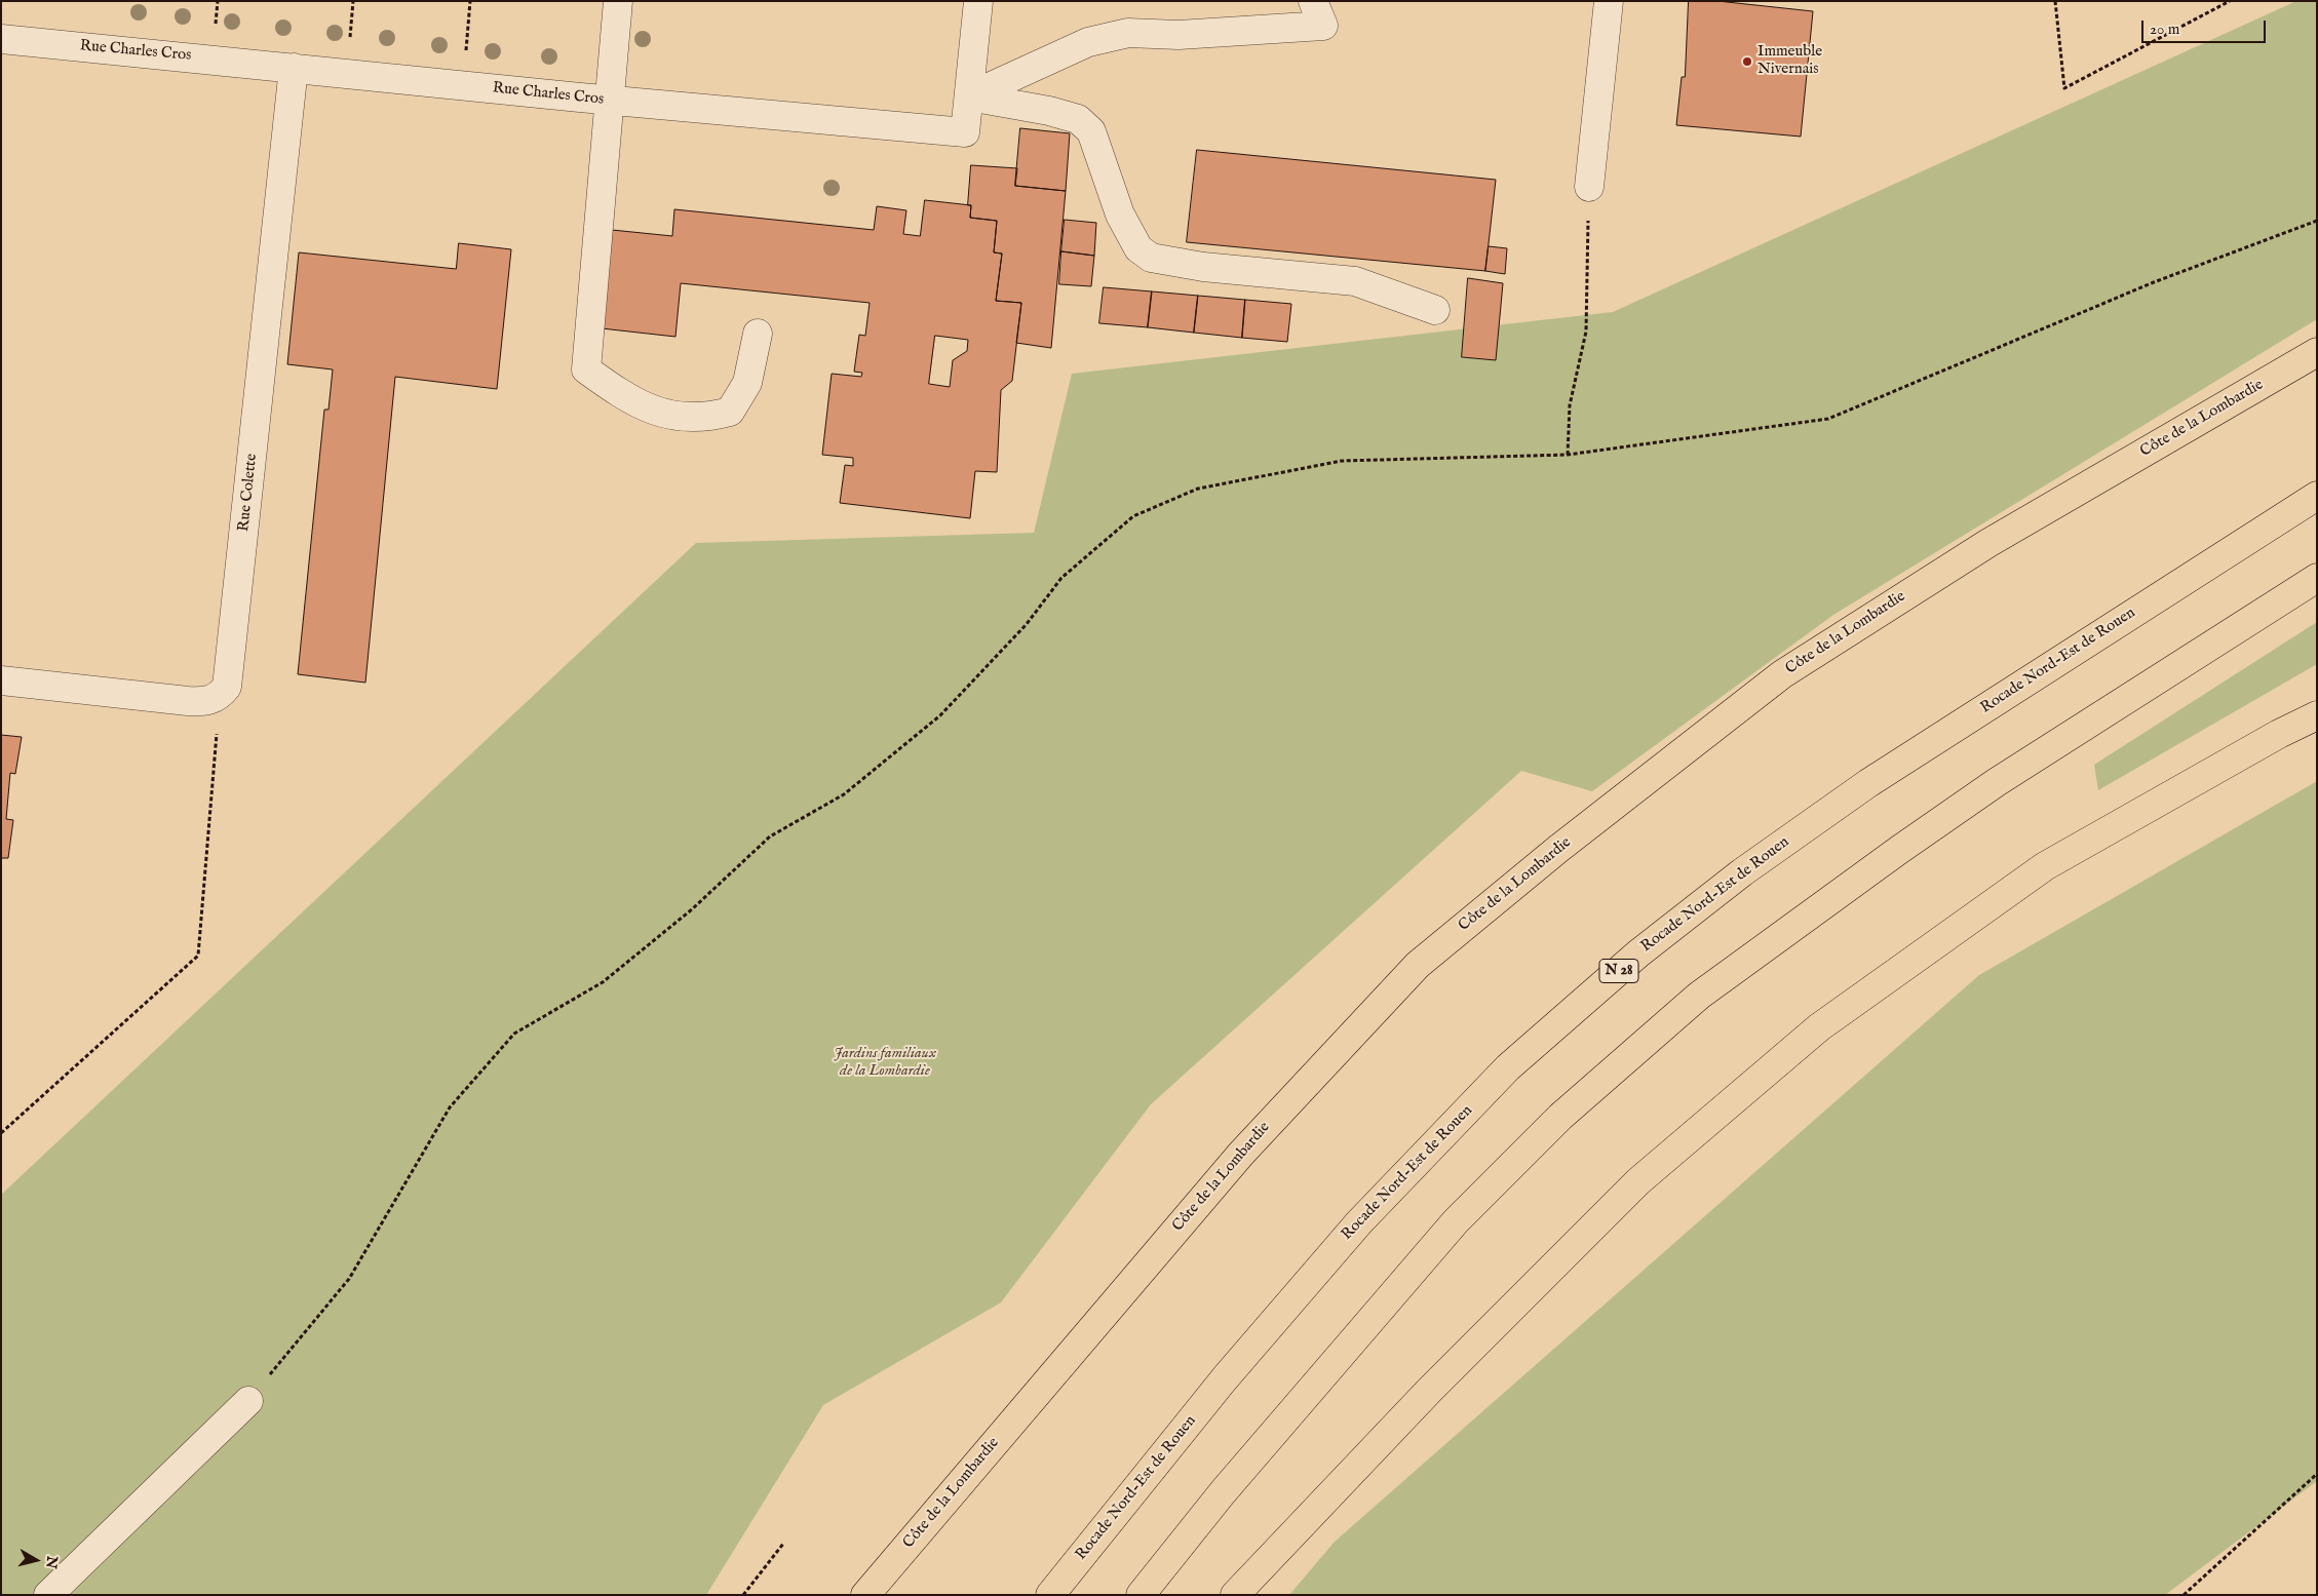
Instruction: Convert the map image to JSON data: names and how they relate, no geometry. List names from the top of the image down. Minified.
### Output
{"streets":{"main road":["Côte de la Lombardie","Rocade Nord-Est de Rouen","N 28"],"street":["Rue Charles Cros","Rue Colette"]},"crossings":[["Rue Charles Cros","Rue Colette"]],"parks":["Jardins familiaux de la Lombardie"],"places":["Immeuble Nivernais"],"scale_bar":"20 m","north":"right"}
